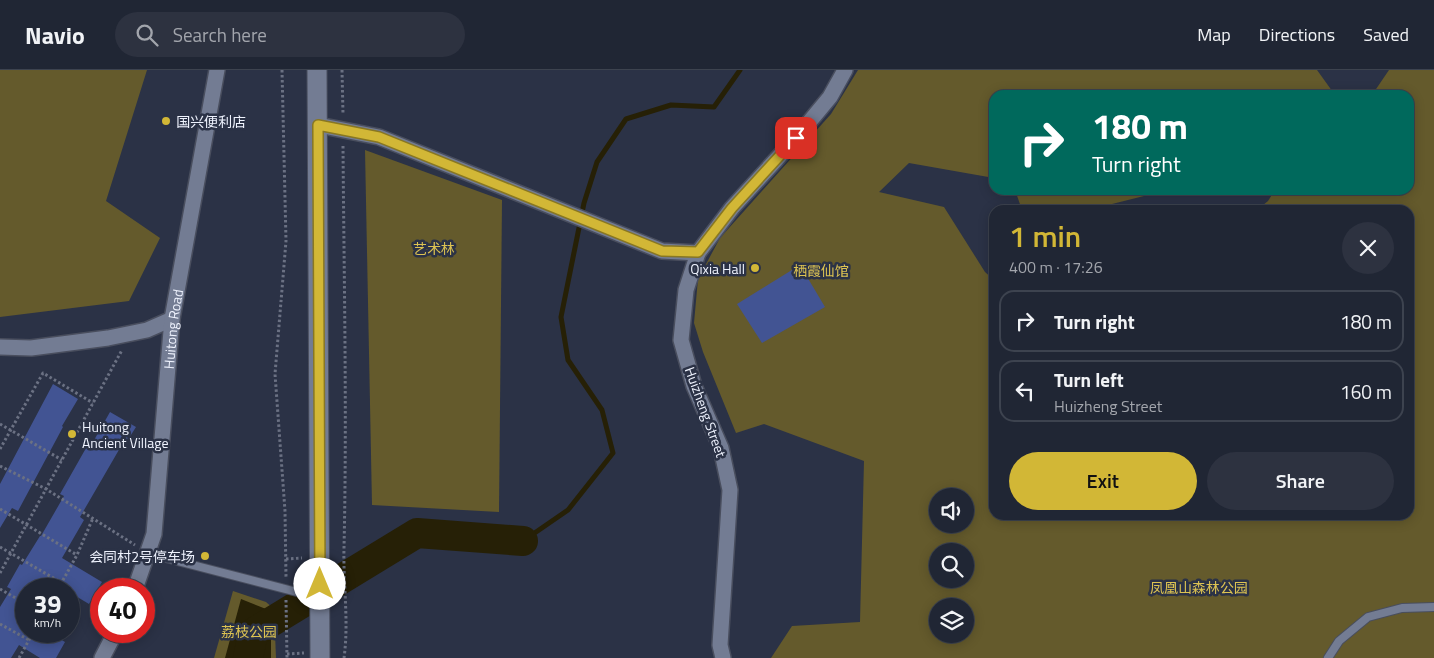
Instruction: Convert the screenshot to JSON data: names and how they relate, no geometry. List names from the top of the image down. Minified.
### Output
{"streets":{"street":["Huitong Road","Huizheng Street"]},"parks":["艺术林","栖霞仙馆","凤凰山森林公园","荔枝公园"],"places":["国兴便利店","Qixia Hall","Huitong Ancient Village","会同村2号停车场"],"page":{"header":"Navio","search":"Search here","nav":["Map","Directions","Saved"],"turn":["180 m","Turn right"],"heading":["1 min","400 m · 17:26"],"list":[{"name":"Turn right","value":"180 m"},{"name":"Turn left","note":"Huizheng Street","value":"160 m"}],"buttons":["Exit","Share"],"speed":"39 km/h","limit":"40"}}
